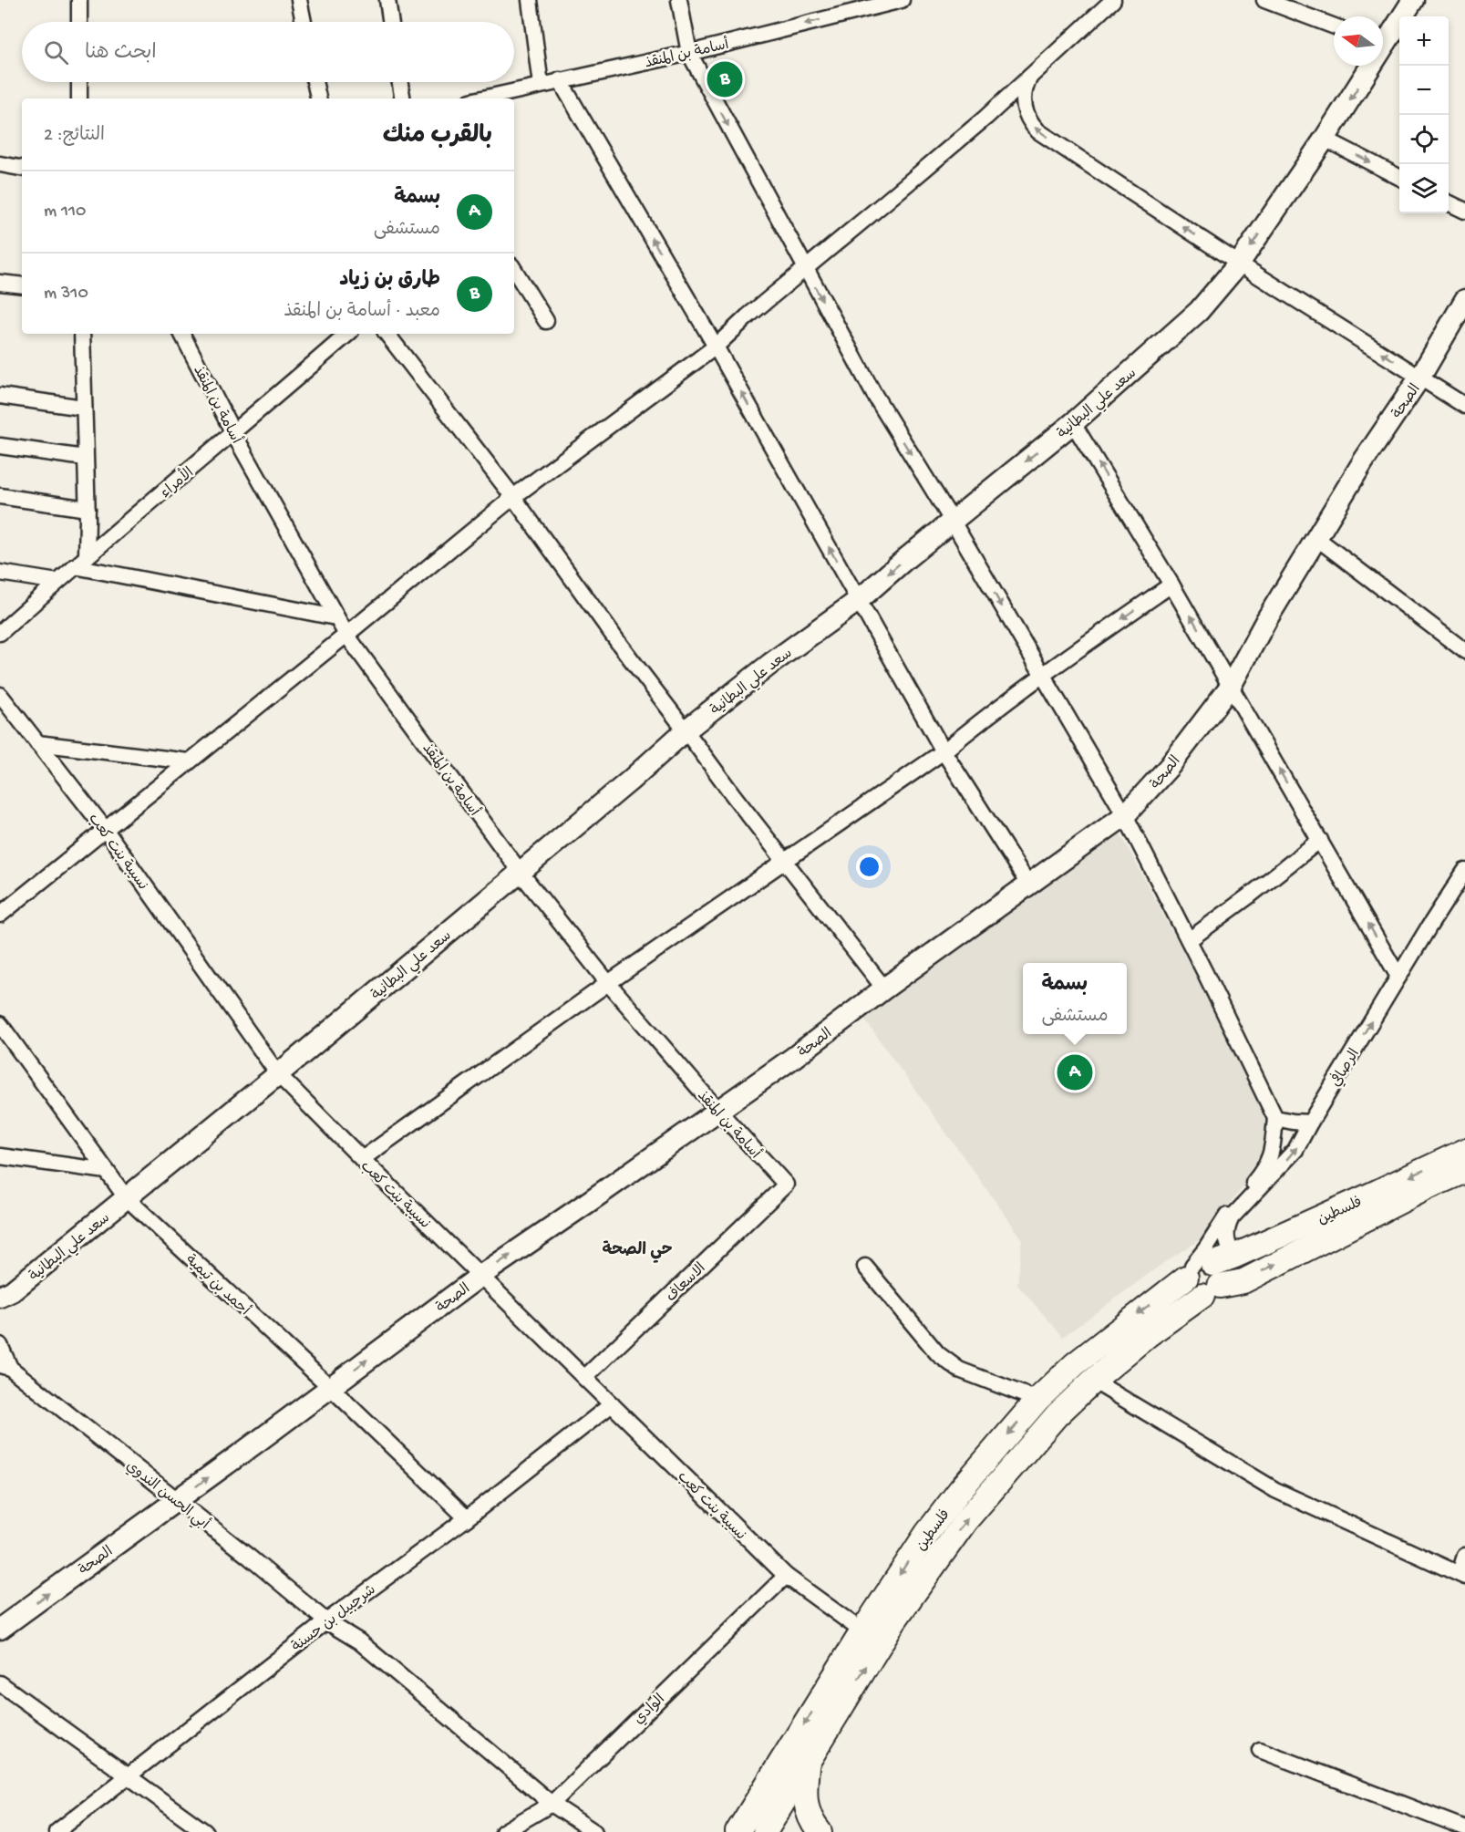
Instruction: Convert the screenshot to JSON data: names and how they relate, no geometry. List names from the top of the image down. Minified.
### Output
{"streets":{"main road":["الصحة","سعد علي البطانية","فلسطين"],"street":["أسامة بن المنقذ","الأمراء","نسيبة بنت كعب","الرصافي","الاسعاف","أحمد بن تيمية","أبي الحسن الندوي","شرحبيل بن حسنة","الوادي"]},"crossings":[["أسامة بن المنقذ","الصحة"],["أسامة بن المنقذ","سعد علي البطانية"],["أسامة بن المنقذ","الأمراء"],["أسامة بن المنقذ","الاسعاف"],["الصحة","نسيبة بنت كعب"],["الصحة","أحمد بن تيمية"],["الصحة","أبي الحسن الندوي"],["سعد علي البطانية","نسيبة بنت كعب"],["سعد علي البطانية","أحمد بن تيمية"],["نسيبة بنت كعب","فلسطين"],["نسيبة بنت كعب","الاسعاف"],["نسيبة بنت كعب","شرحبيل بن حسنة"],["نسيبة بنت كعب","الوادي"],["الرصافي","فلسطين"],["أحمد بن تيمية","شرحبيل بن حسنة"],["أبي الحسن الندوي","شرحبيل بن حسنة"],["أبي الحسن الندوي","الوادي"]],"one_way":["الصحة"],"districts":["حي الصحة"],"north":"left","page":{"map_buttons":["+","−"],"search":"ابحث هنا","pins":["B","A"],"heading":["بالقرب منك","النتائج: 2"],"list":[{"mark":"A","name":"بسمة","note":"مستشفى","value":"110 m"},{"mark":"B","name":"طارق بن زياد","note":"معبد · أسامة بن المنقذ","value":"310 m"}],"popup":["بسمة","مستشفى"]}}
